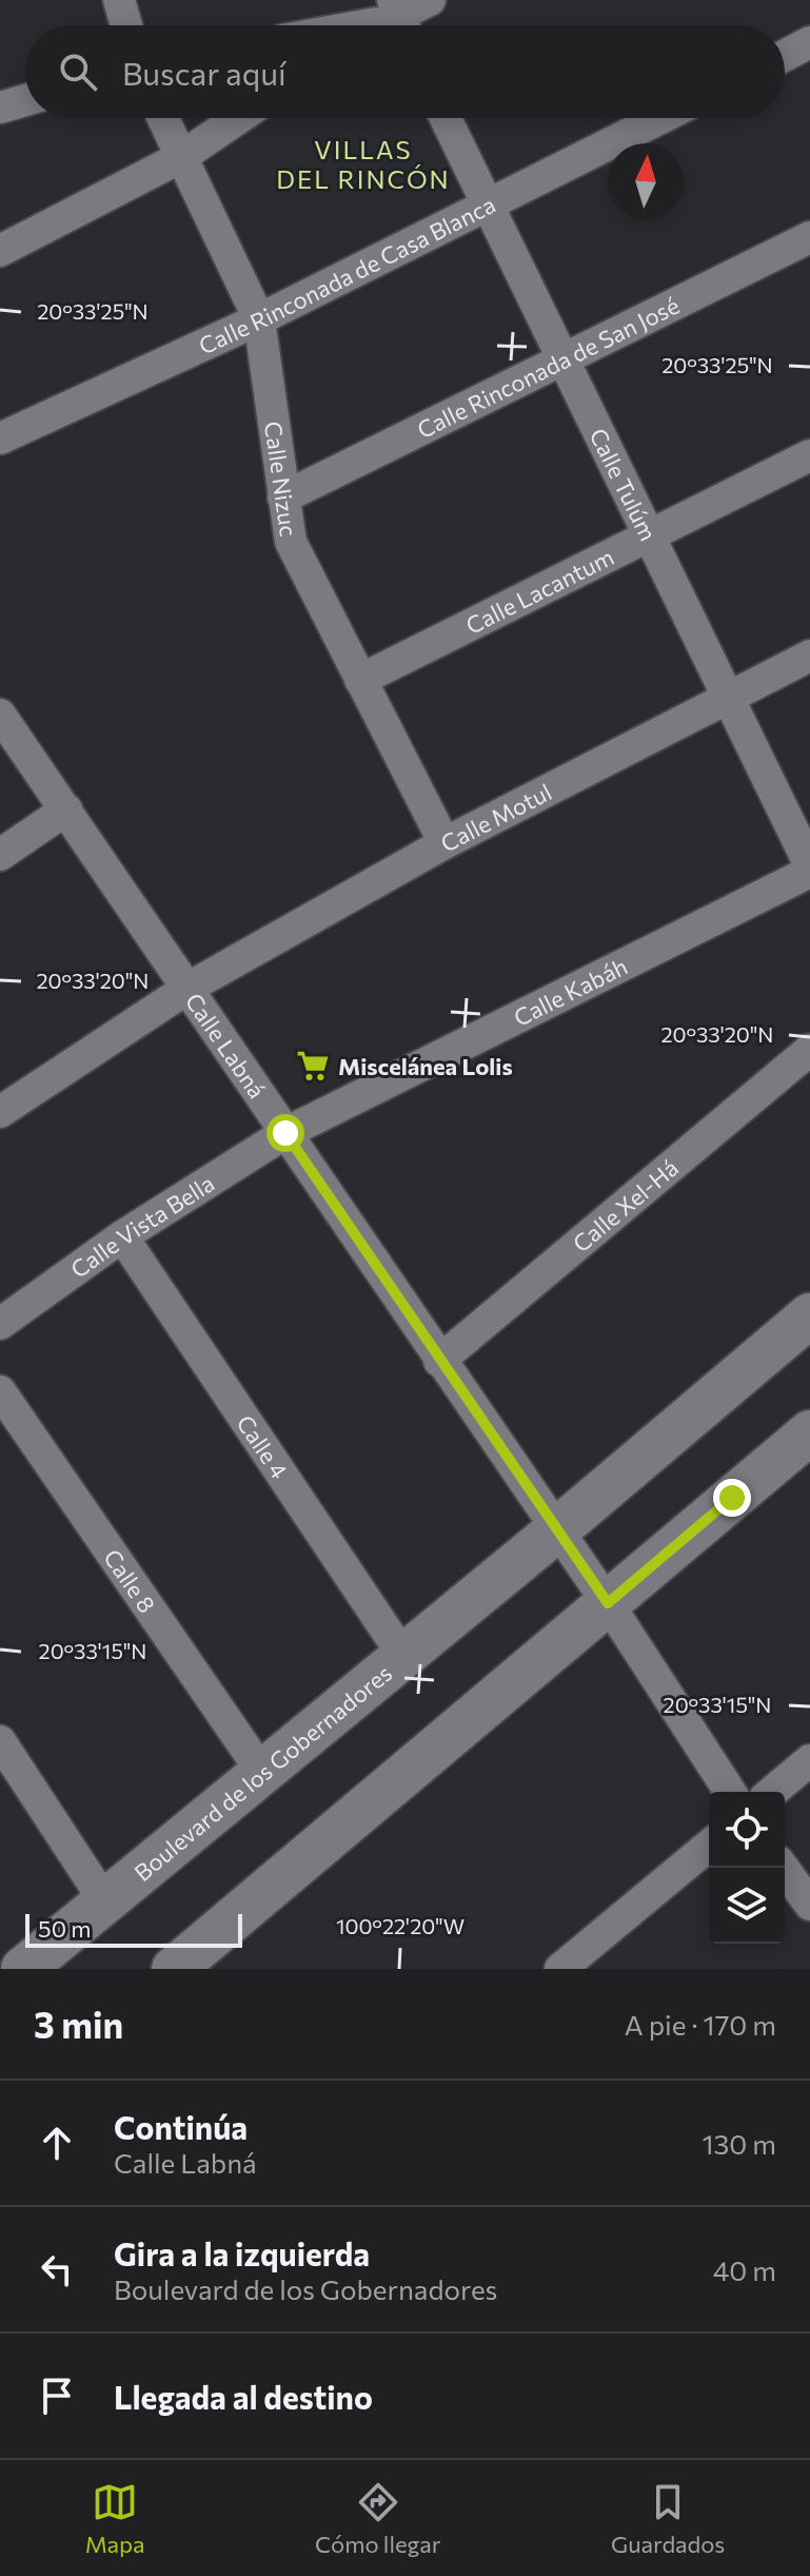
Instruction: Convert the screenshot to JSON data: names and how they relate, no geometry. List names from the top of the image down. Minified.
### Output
{"streets":{"main road":["Boulevard de los Gobernadores"],"street":["Calle Rinconada de Casa Blanca","Calle Rinconada de San José","Calle Nizuc","Calle Tulúm","Calle Lacantum","Calle Motul","Calle Kabáh","Calle Labná","Calle Xel-Há","Calle Vista Bella","Calle 4","Calle 8"]},"crossings":[["Calle Rinconada de Casa Blanca","Calle Nizuc"],["Calle Rinconada de Casa Blanca","Calle Tulúm"],["Calle Rinconada de San José","Calle Nizuc"],["Calle Rinconada de San José","Calle Tulúm"],["Calle Nizuc","Calle Lacantum"],["Calle Nizuc","Calle Motul"],["Calle Tulúm","Calle Lacantum"],["Calle Tulúm","Calle Motul"],["Calle Tulúm","Calle Kabáh"],["Calle Motul","Calle Labná"],["Calle Kabáh","Calle Labná"],["Calle Kabáh","Calle Vista Bella"],["Calle Labná","Calle Xel-Há"],["Calle Labná","Calle Vista Bella"],["Calle Labná","Boulevard de los Gobernadores"],["Calle Vista Bella","Calle 4"],["Calle 4","Boulevard de los Gobernadores"],["Calle 8","Boulevard de los Gobernadores"]],"districts":["VILLAS DEL RINCÓN"],"places":{"supermarket":["Miscelánea Lolis"]},"scale_bar":"50 m","north":"top","page":{"search":"Buscar aquí","scale":"50 m","heading":["3 min","A pie · 170 m"],"list":[["Continúa","Calle Labná","130 m"],["Gira a la izquierda","Boulevard de los Gobernadores","40 m"],"Llegada al destino"],"nav":["Mapa","Cómo llegar","Guardados"]},"coordinates":["20°33'25\"N","20°33'20\"N","20°33'15\"N","100°22'20\"W"]}
